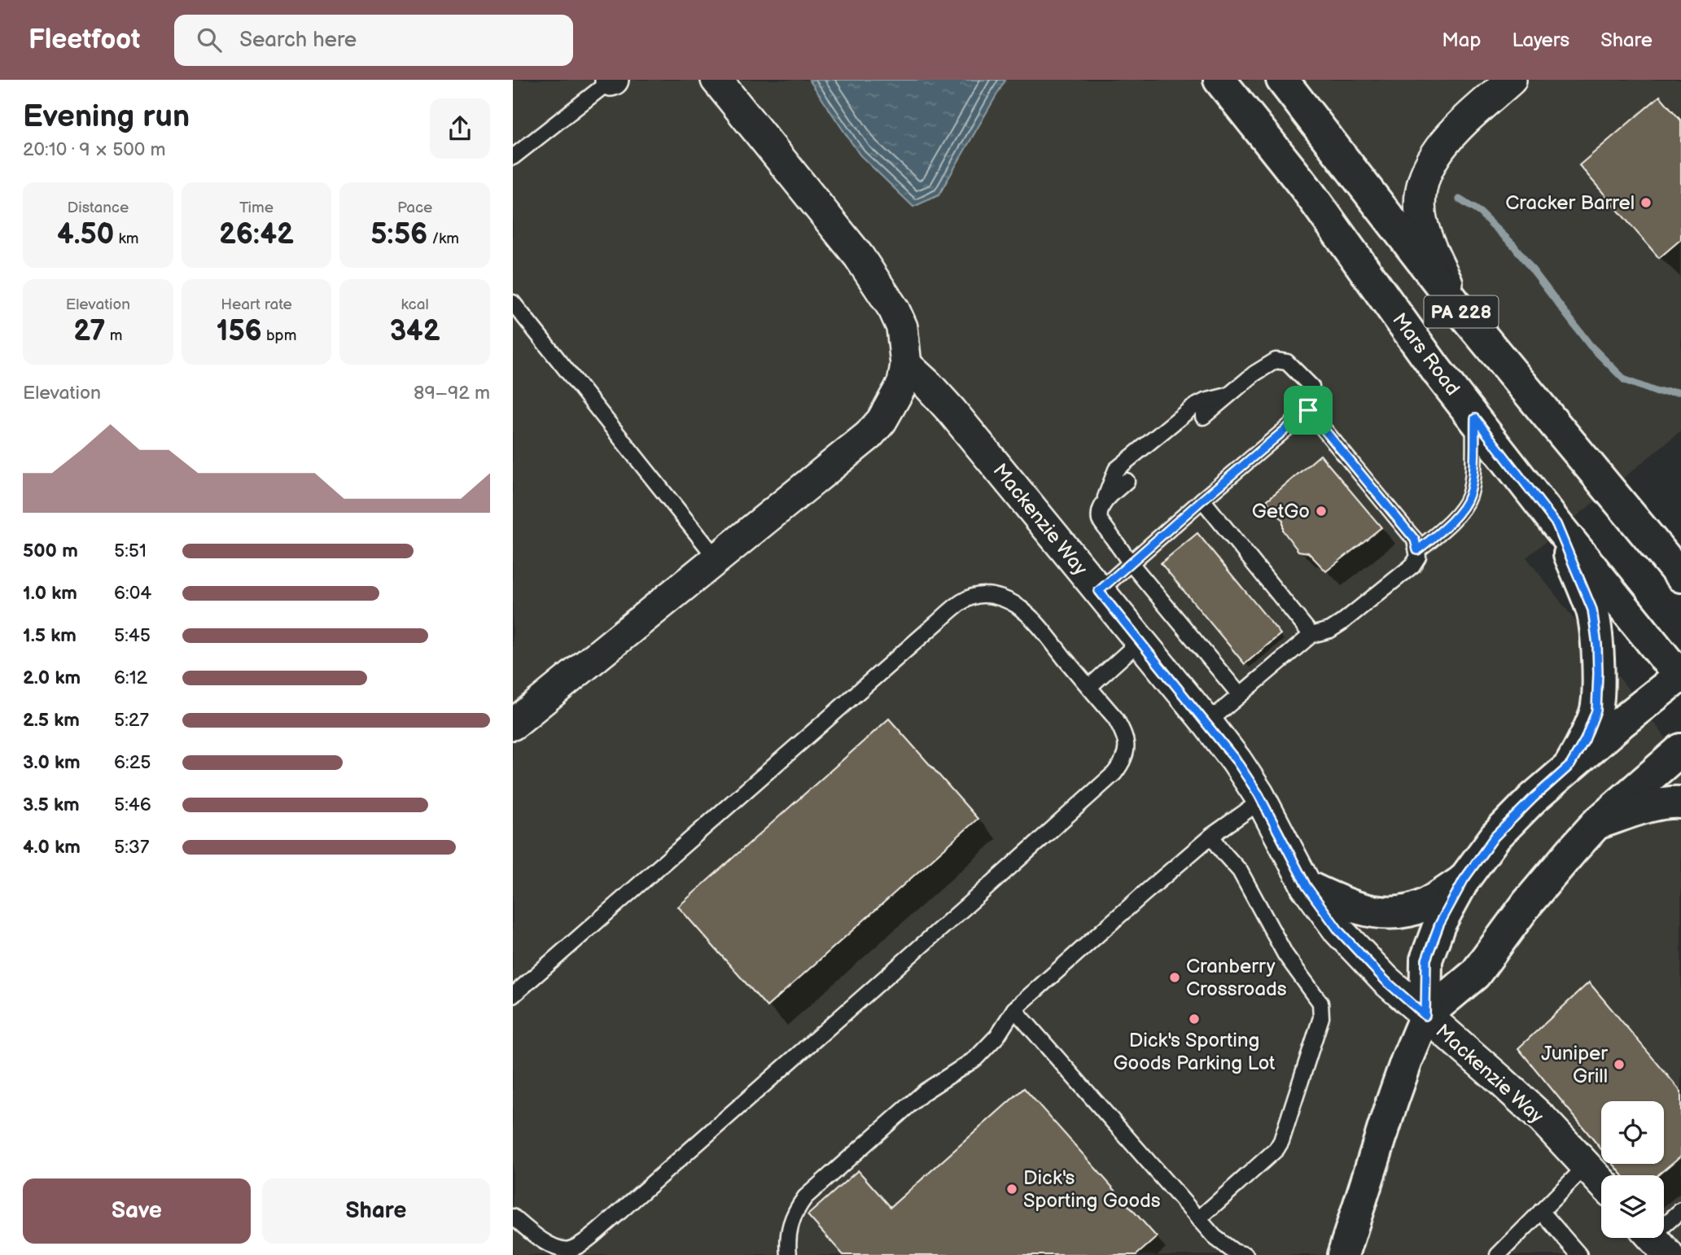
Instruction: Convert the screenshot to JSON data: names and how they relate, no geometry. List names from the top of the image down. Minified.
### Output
{"streets":{"main road":["PA 228","Mars Road"],"street":["Mackenzie Way"]},"places":["Cracker Barrel","GetGo","Cranberry Crossroads","Dick's Sporting Goods Parking Lot","Juniper Grill","Dick's Sporting Goods"],"page":{"header":"Fleetfoot","search":"Search here","nav":["Map","Layers","Share"],"heading":["Evening run","20:10 · 9 × 500 m"],"stats":[["Distance","4.50 km"],["Time","26:42"],["Pace","5:56 /km"],["Elevation","27 m"],["Heart rate","156 bpm"],["kcal","342"]],"chart":["Elevation","89–92 m"],"list":[{"name":"500 m","note":"5:51"},{"name":"1.0 km","note":"6:04"},{"name":"1.5 km","note":"5:45"},{"name":"2.0 km","note":"6:12"},{"name":"2.5 km","note":"5:27"},{"name":"3.0 km","note":"6:25"},{"name":"3.5 km","note":"5:46"},{"name":"4.0 km","note":"5:37"}],"buttons":["Save","Share"]}}
